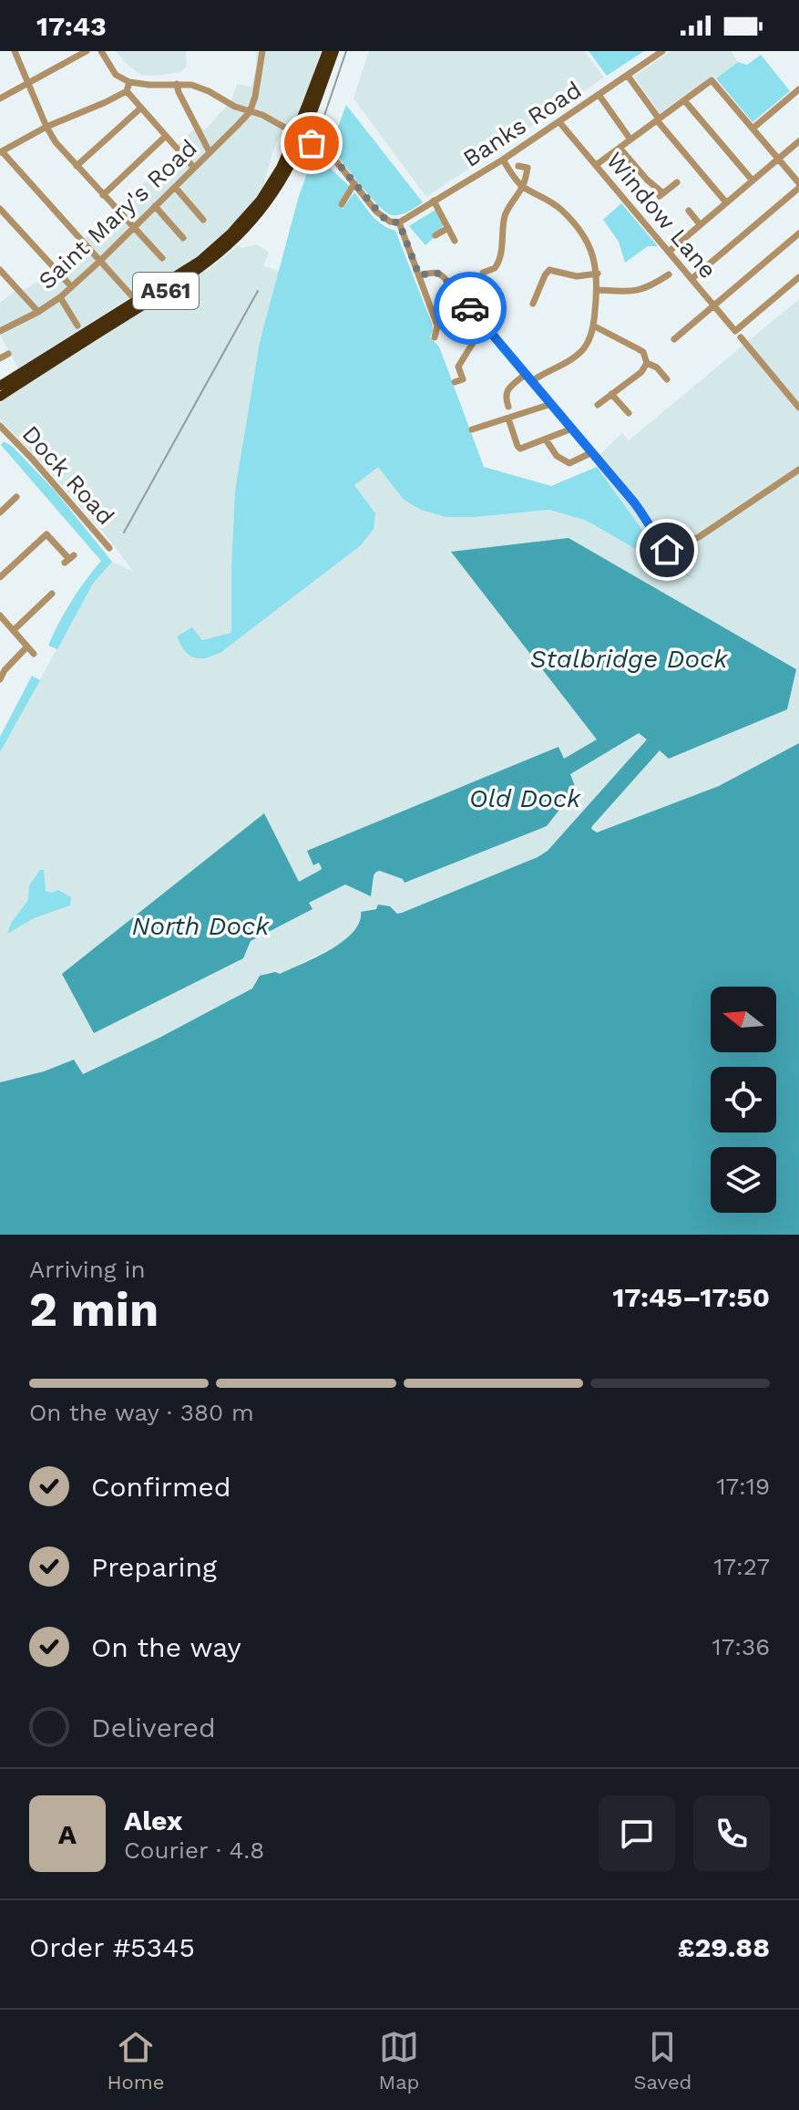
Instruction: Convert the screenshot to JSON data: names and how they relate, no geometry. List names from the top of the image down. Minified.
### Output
{"streets":{"highway":["A561"],"street":["Banks Road","Saint Mary's Road","Window Lane","Dock Road"]},"crossings":[["Banks Road","Window Lane"]],"water":["Stalbridge Dock","Old Dock","North Dock"],"north":"left","page":{"status":"17:43","heading":["2 min","Arriving in","17:45–17:50"],"panel":["Alex","Courier · 4.8","Order #5345","£29.88"],"bar":"On the way · 380 m","list":[["Confirmed","17:19"],["Preparing","17:27"],["On the way","17:36"],"Delivered"],"round":"A","tabs":["Home","Map","Saved"]}}
